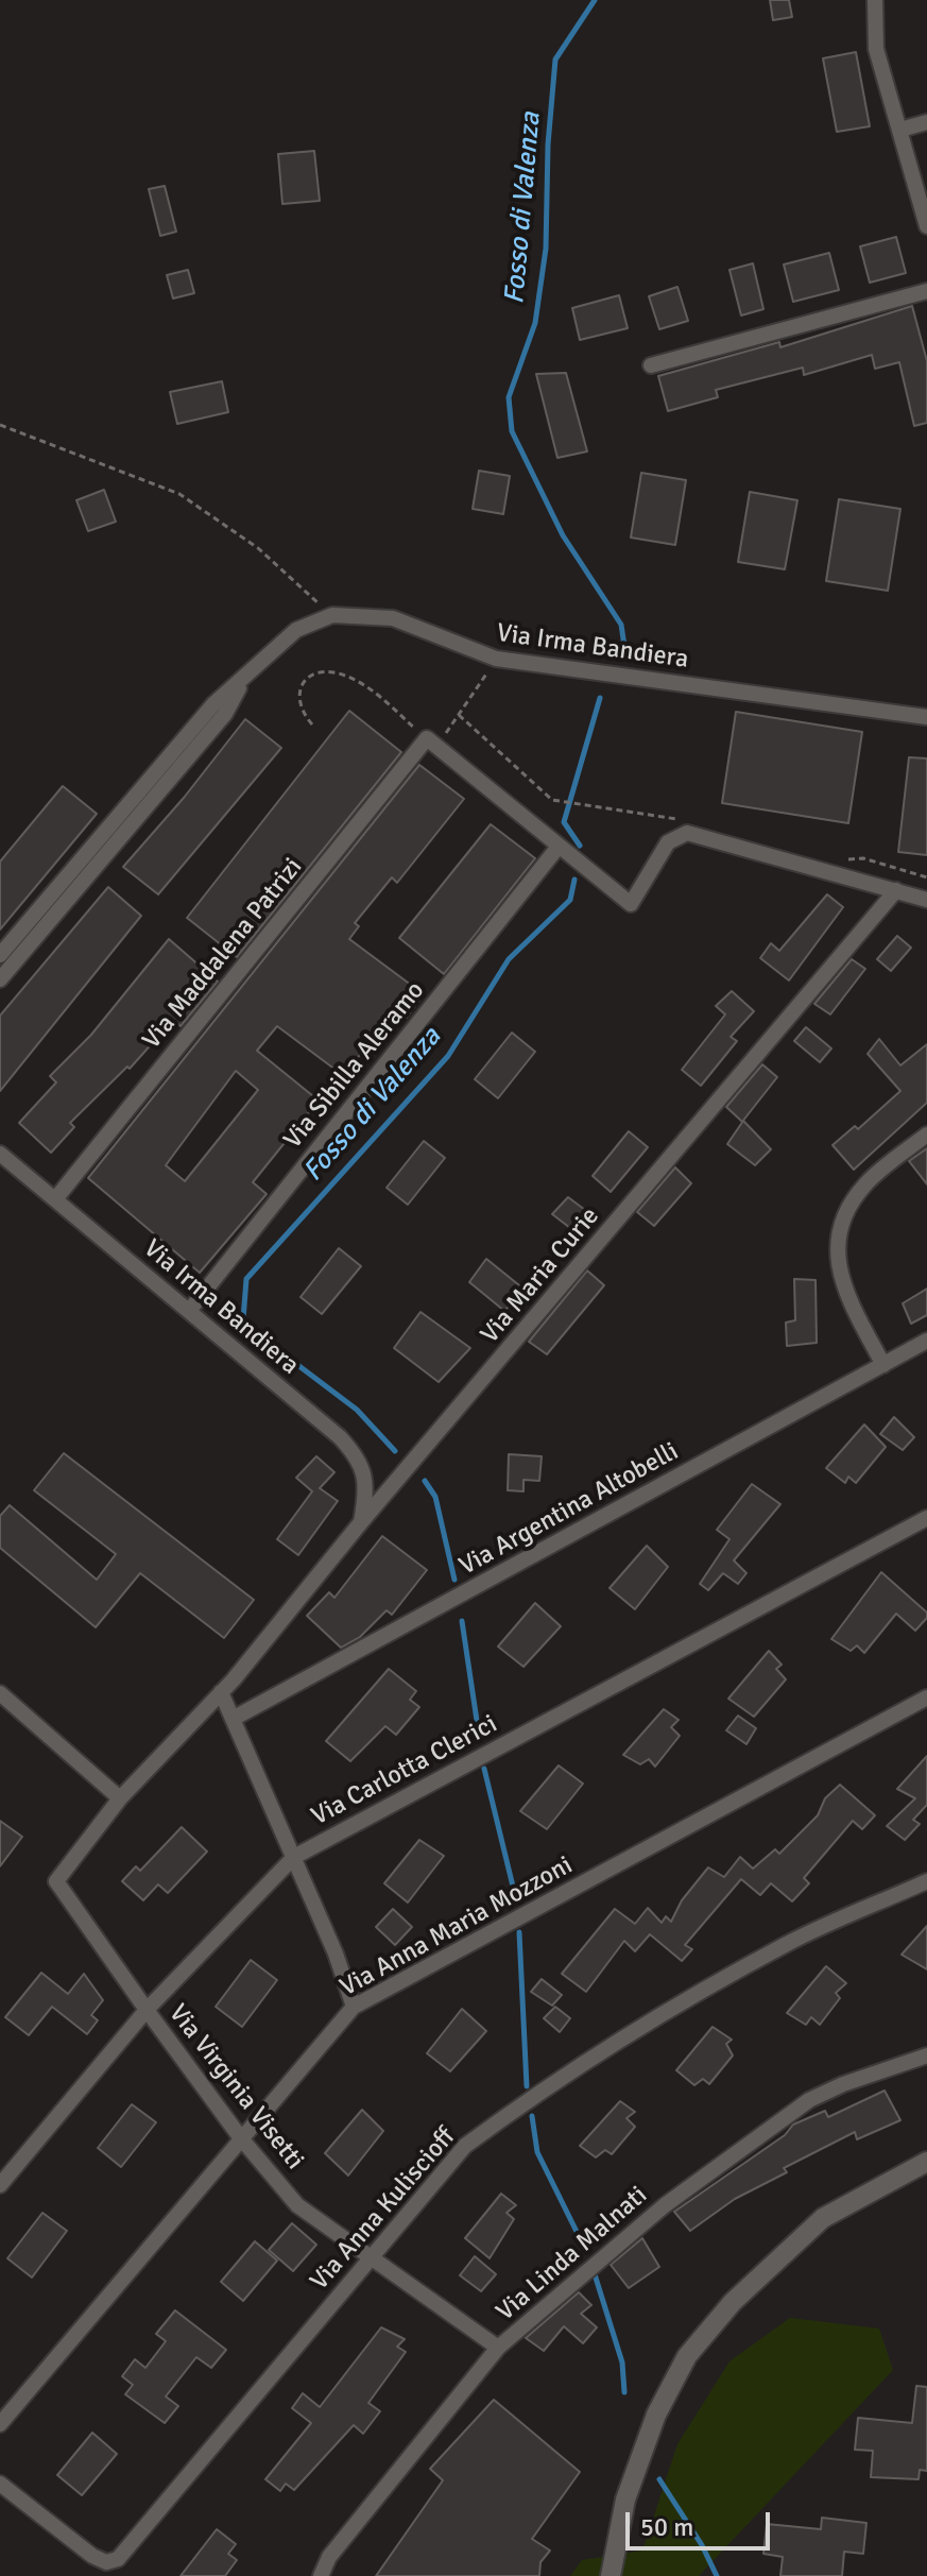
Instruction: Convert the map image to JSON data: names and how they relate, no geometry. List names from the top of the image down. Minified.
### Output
{"streets":{"street":["Via Irma Bandiera","Via Maddalena Patrizi","Via Sibilla Aleramo","Via Maria Curie","Via Argentina Altobelli","Via Carlotta Clerici","Via Anna Maria Mozzoni","Via Virginia Visetti","Via Anna Kuliscioff","Via Linda Malnati"]},"crossings":[["Via Irma Bandiera","Via Maddalena Patrizi"],["Via Irma Bandiera","Via Sibilla Aleramo"],["Via Irma Bandiera","Via Maria Curie"],["Via Maria Curie","Via Virginia Visetti"],["Via Carlotta Clerici","Via Virginia Visetti"],["Via Anna Maria Mozzoni","Via Virginia Visetti"],["Via Virginia Visetti","Via Anna Kuliscioff"],["Via Virginia Visetti","Via Linda Malnati"]],"water":["Fosso di Valenza"],"scale_bar":"50 m"}
